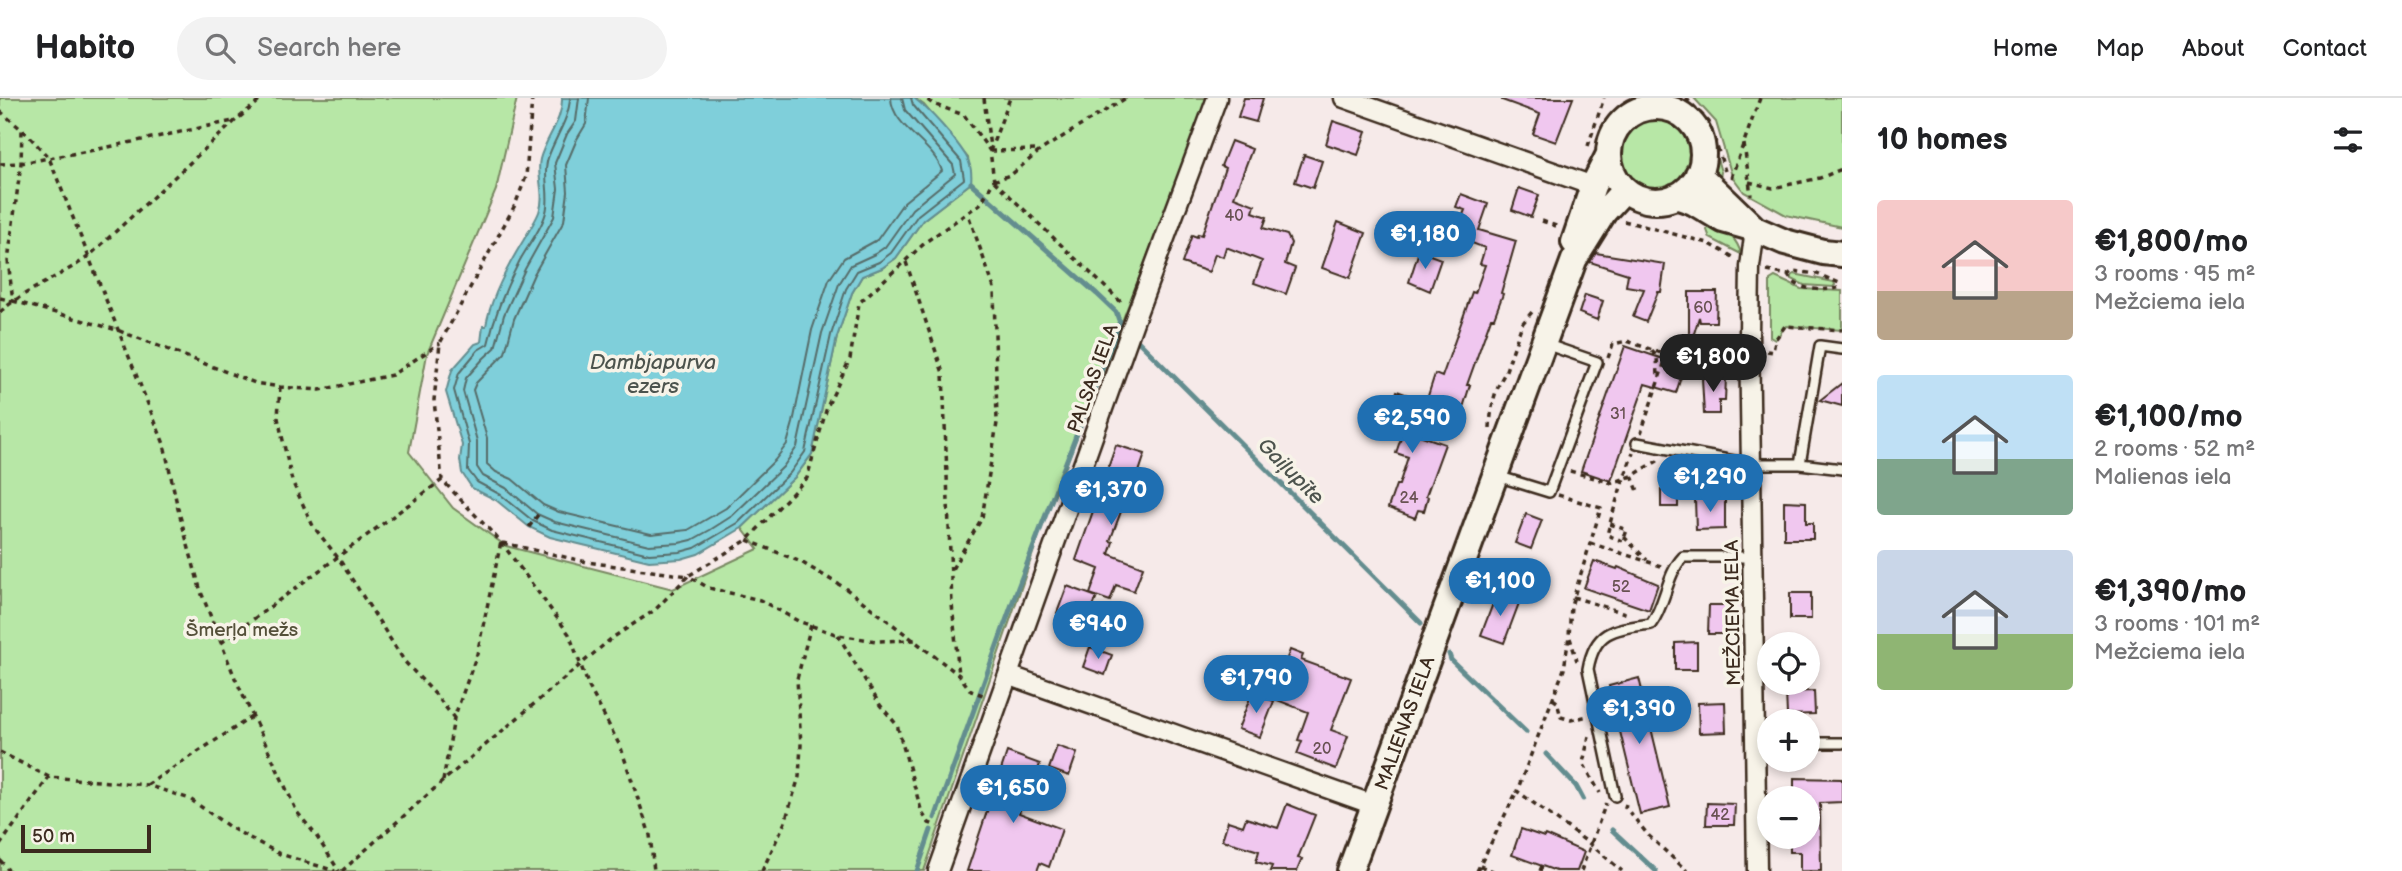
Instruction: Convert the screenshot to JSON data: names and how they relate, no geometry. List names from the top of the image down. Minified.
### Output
{"streets":{"street":["PALSAS IELA","MEŽCIEMA IELA","MALIENAS IELA"]},"water":["Dambjapurva ezers","Gaiļupīte"],"parks":["Šmerļa mežs"],"house_numbers":["40","60","31","24","52","20","42"],"scale_bar":"50 m","page":{"header":"Habito","search":"Search here","nav":["Home","Map","About","Contact"],"heading":"10 homes","list":[{"name":"€1,800/mo","note":"3 rooms · 95 m² · Mežciema iela"},{"name":"€1,100/mo","note":"2 rooms · 52 m² · Malienas iela"},{"name":"€1,390/mo","note":"3 rooms · 101 m² · Mežciema iela"}],"price":["€1,180","€1,800","€2,590","€1,290","€1,370","€1,100","€940","€1,790","€1,390","€1,650"],"map_buttons":["+","−"],"scale":"50 m"}}
